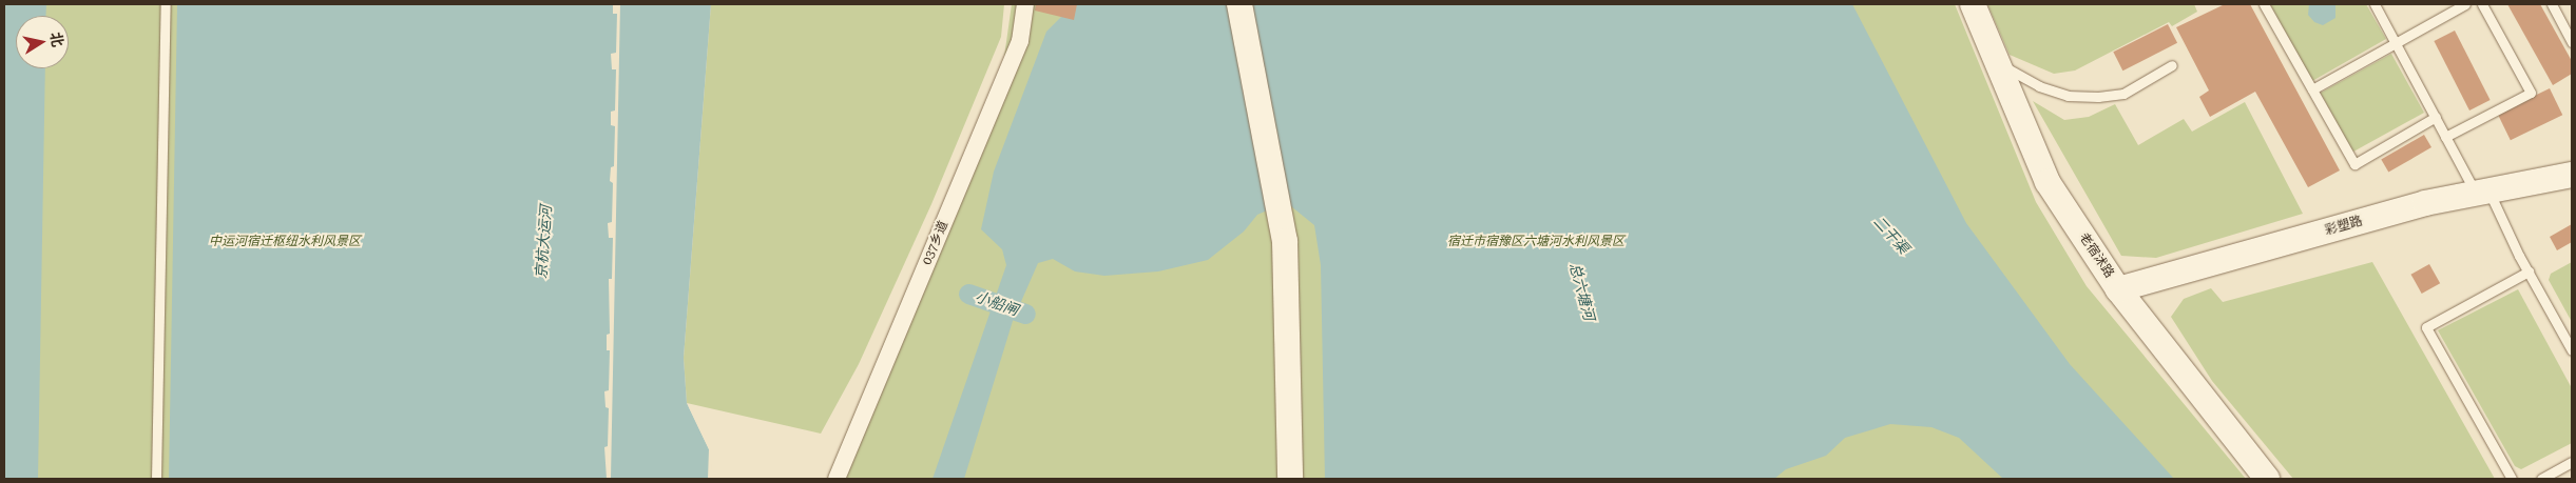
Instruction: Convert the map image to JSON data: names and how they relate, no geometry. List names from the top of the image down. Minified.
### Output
{"streets":{"street":["彩塑路","037乡道","老宿沭路"]},"crossings":[["彩塑路","老宿沭路"]],"water":["二干渠","京杭大运河","总六塘河","小船闸"],"parks":["中运河宿迁枢纽水利风景区","宿迁市宿豫区六塘河水利风景区"],"north":"right"}
